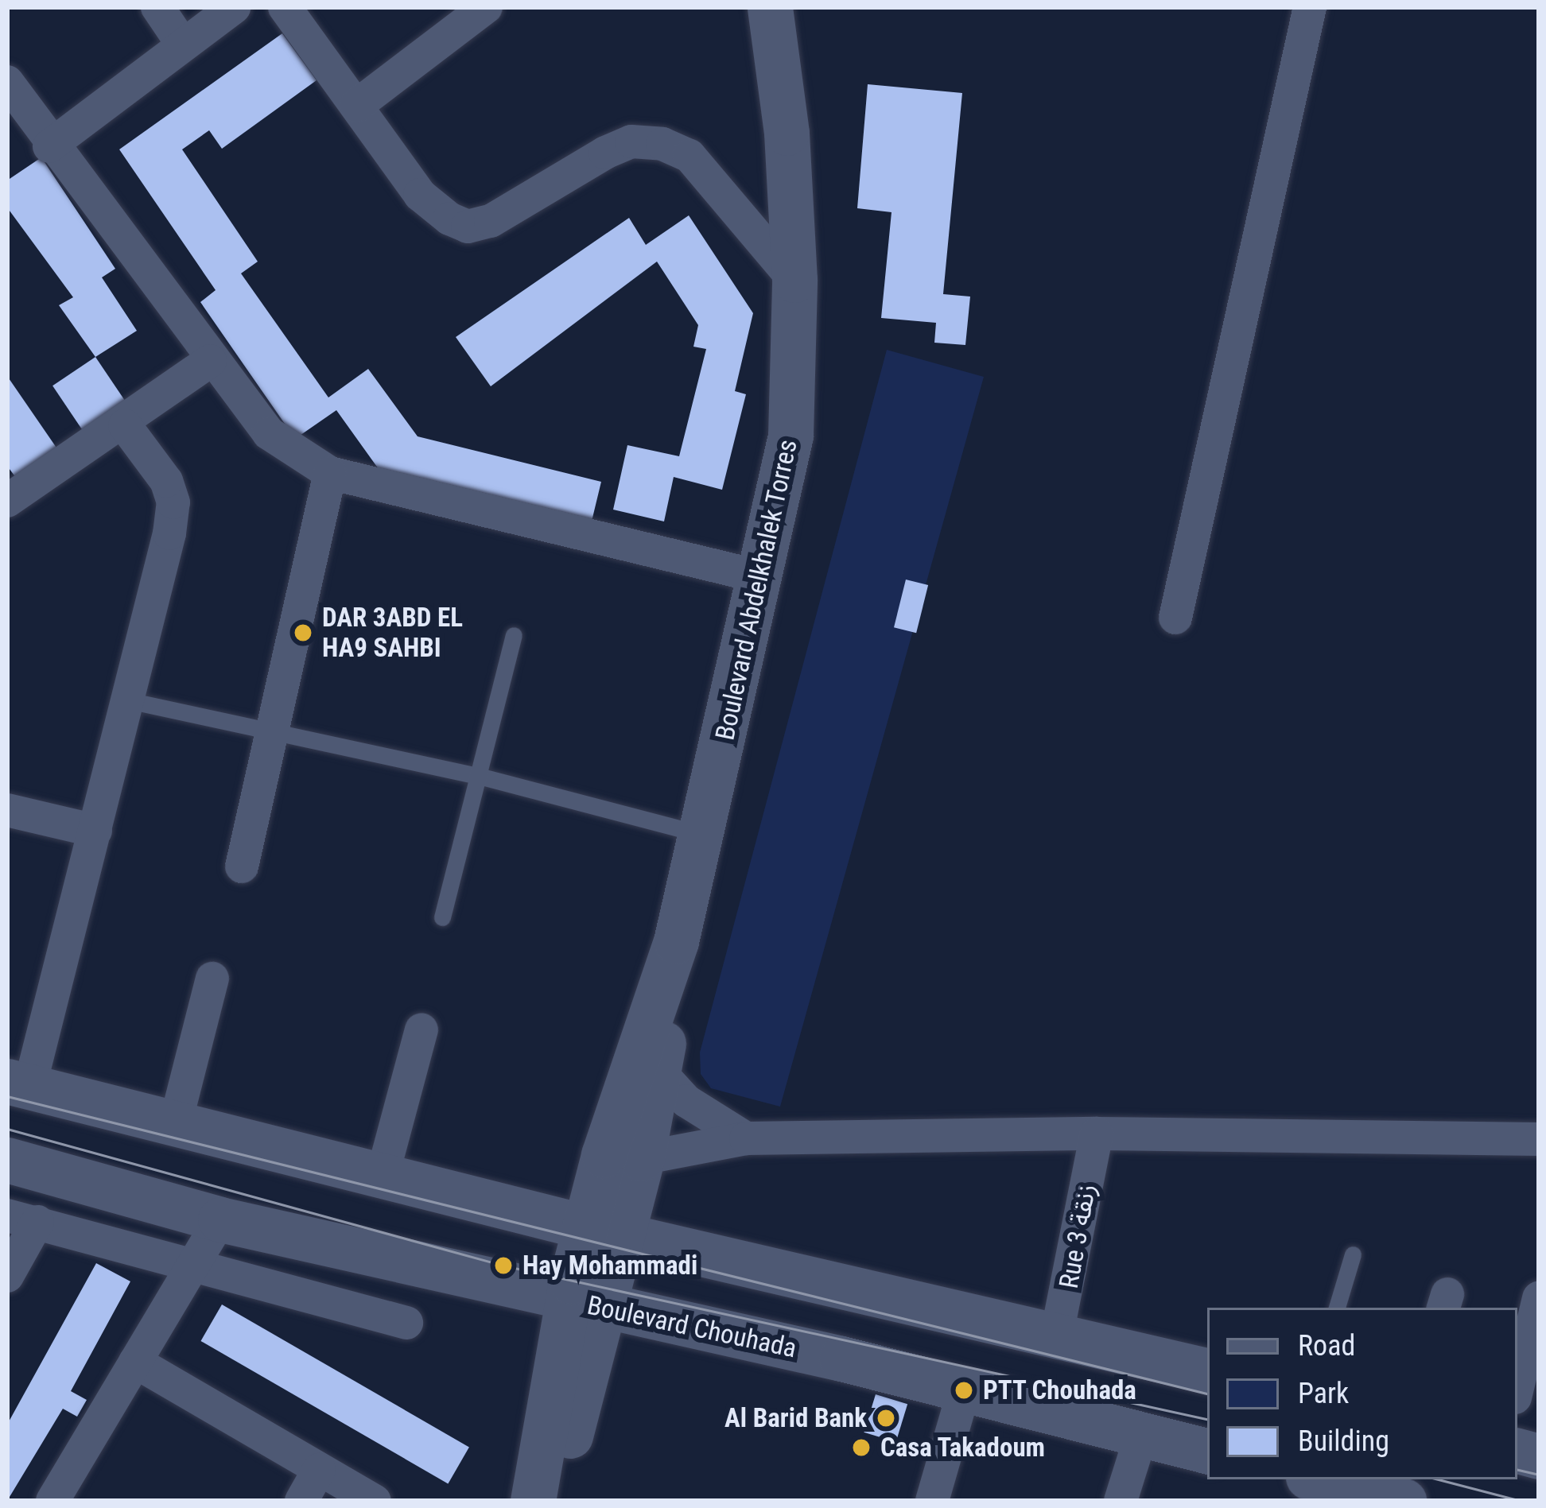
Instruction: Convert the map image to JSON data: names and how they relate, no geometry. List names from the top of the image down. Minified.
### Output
{"streets":{"street":["Boulevard Abdelkhalek Torres","Rue 3 زنقة","Boulevard Chouhada"]},"crossings":[["Boulevard Abdelkhalek Torres","Boulevard Chouhada"]],"places":["DAR 3ABD EL HA9 SAHBI","Hay Mohammadi","PTT Chouhada","Al Barid Bank","Casa Takadoum"],"legend":["Road","Park","Building"]}
